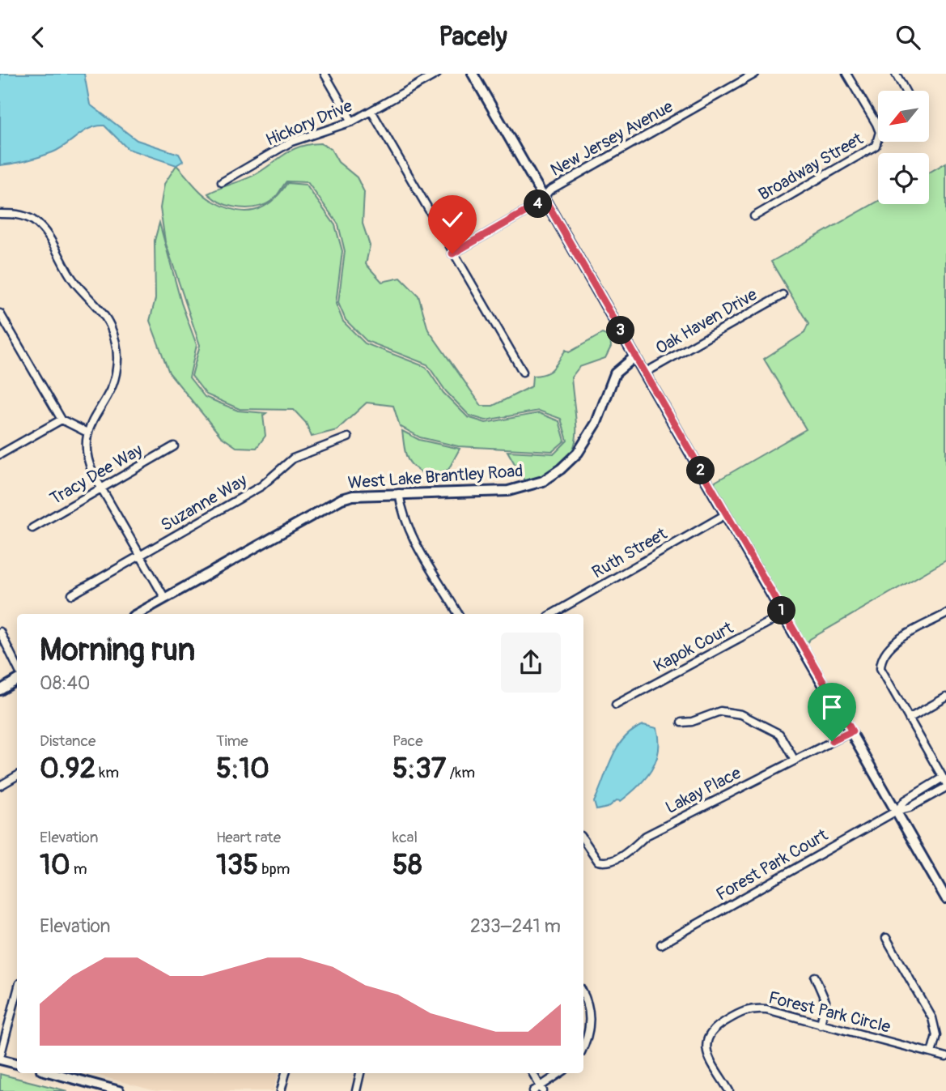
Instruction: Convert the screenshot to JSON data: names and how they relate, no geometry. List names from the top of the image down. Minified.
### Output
{"streets":{"street":["Hickory Drive","New Jersey Avenue","Broadway Street","Oak Haven Drive","Tracy Dee Way","West Lake Brantley Road","Suzanne Way","Ruth Street","Kapok Court","Lakay Place","Forest Park Court","Forest Park Circle"]},"north":"bottom left","page":{"header":"Pacely","pins":["4","3","2","1"],"heading":["Morning run","08:40"],"stats":[["Distance","0.92 km"],["Time","5:10"],["Pace","5:37 /km"],["Elevation","10 m"],["Heart rate","135 bpm"],["kcal","58"]],"chart":["Elevation","233–241 m"]}}
